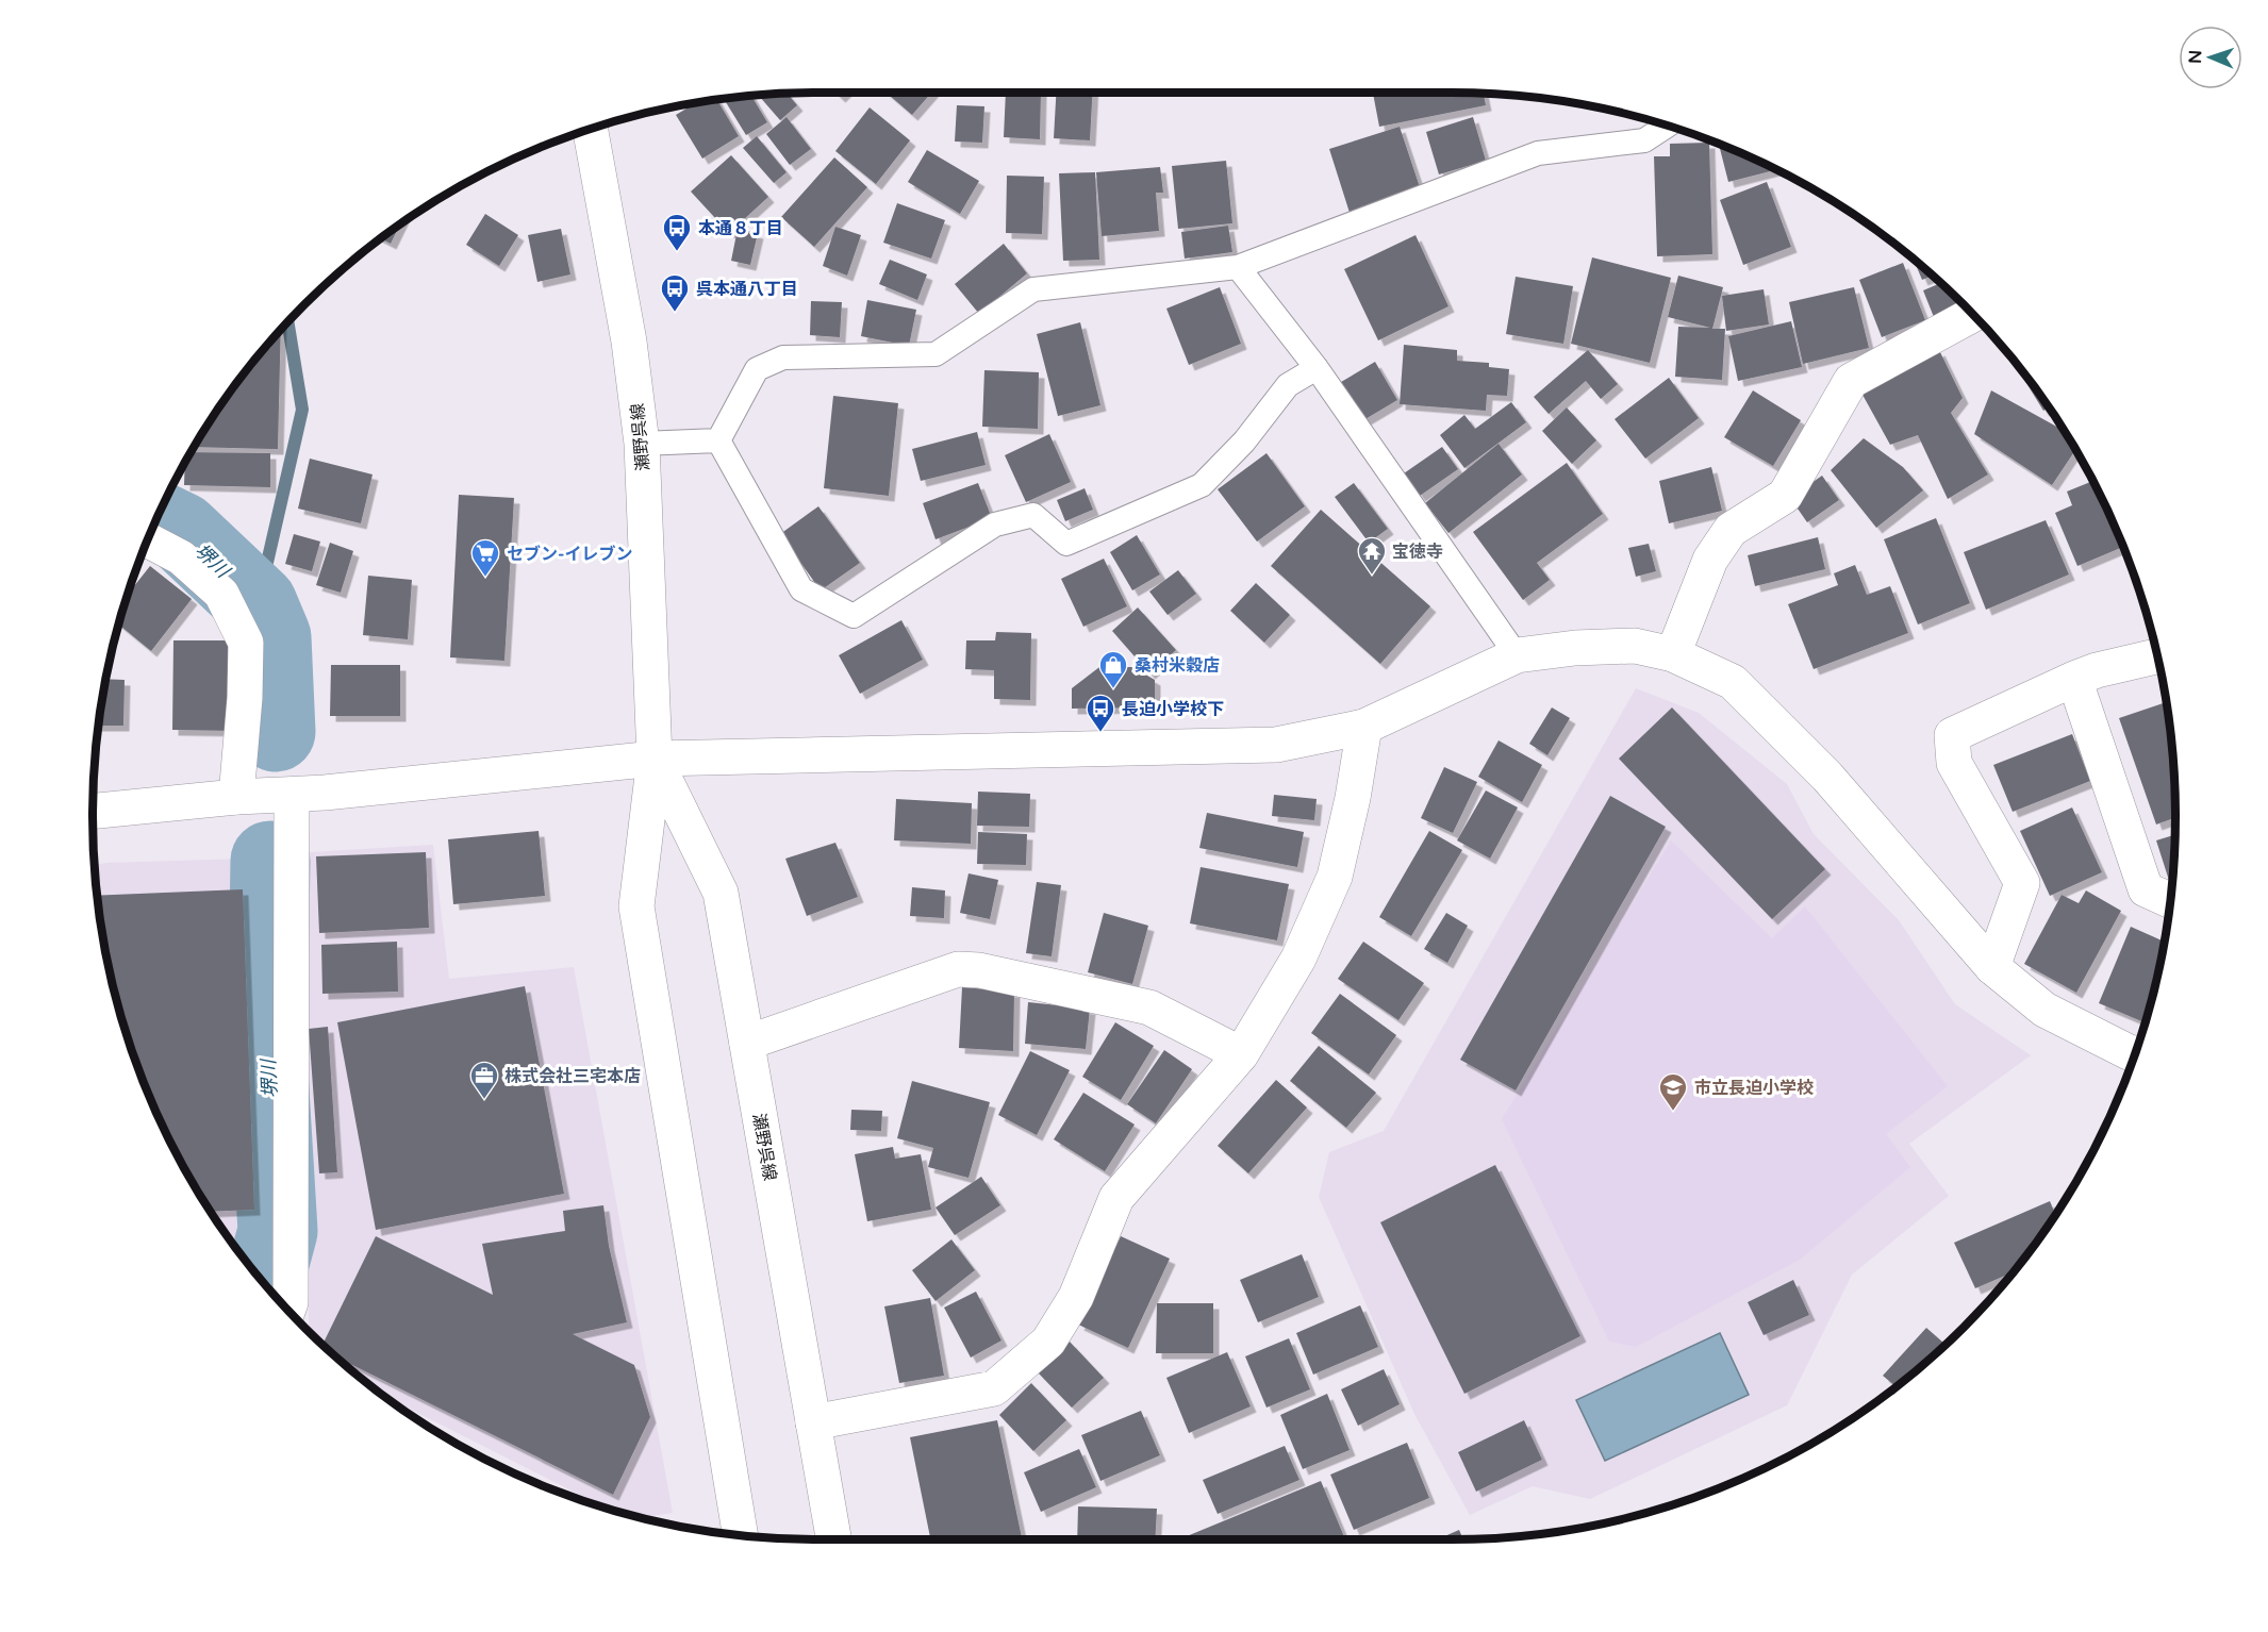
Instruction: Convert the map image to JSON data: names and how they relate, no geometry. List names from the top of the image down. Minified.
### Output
{"streets":{"street":["瀬野呉線"]},"water":["堺川"],"places":{"bus stop":["本通８丁目","呉本通八丁目","長迫小学校下"],"temple":["宝徳寺"],"supermarket":["セブン-イレブン"],"shop":["桑村米穀店"],"office":["株式会社三宅本店"],"school or university":["市立長迫小学校"]},"north":"left"}
